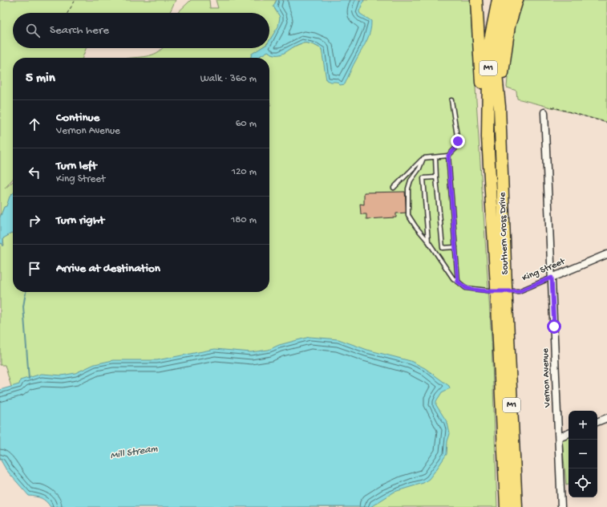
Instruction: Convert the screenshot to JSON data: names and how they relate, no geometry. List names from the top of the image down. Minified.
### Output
{"streets":{"highway":["M1","Southern Cross Drive"],"street":["King Street","Vernon Avenue"]},"crossings":[["King Street","Vernon Avenue"]],"water":["Mill Stream"],"page":{"search":"Search here","heading":["5 min","Walk · 360 m"],"list":[["Continue","Vernon Avenue","60 m"],["Turn left","King Street","120 m"],["Turn right","180 m"],"Arrive at destination"],"map_buttons":["+","−"]}}
